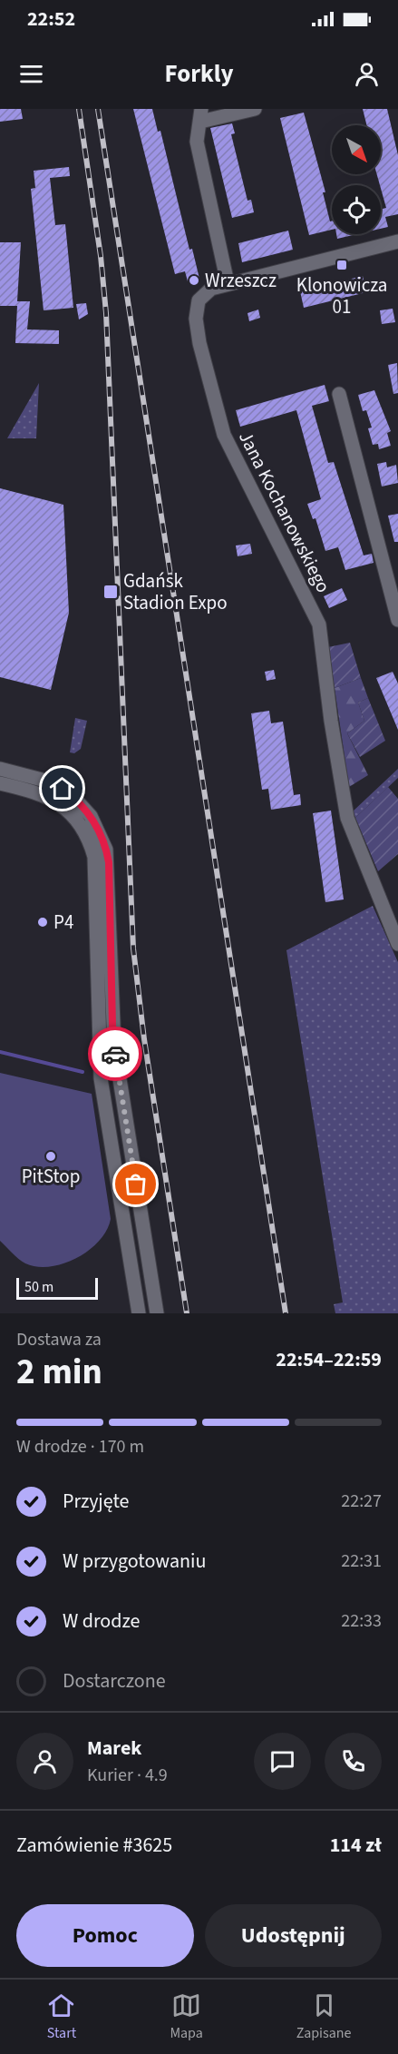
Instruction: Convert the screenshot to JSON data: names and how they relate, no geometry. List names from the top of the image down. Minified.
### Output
{"streets":{"street":["Jana Kochanowskiego"]},"places":{"transit":["Klonowicza 01","Gdańsk Stadion Expo"],"other":["Wrzeszcz","P4","PitStop"]},"scale_bar":"50 m","north":"bottom right","page":{"status":"22:52","header":"Forkly","scale":"50 m","heading":["2 min","Dostawa za","22:54–22:59"],"panel":["Marek","Kurier · 4.9","Zamówienie #3625","114 zł"],"bar":"W drodze · 170 m","list":[["Przyjęte","22:27"],["W przygotowaniu","22:31"],["W drodze","22:33"],"Dostarczone"],"buttons":["Pomoc","Udostępnij"],"tabs":["Start","Mapa","Zapisane"]}}
